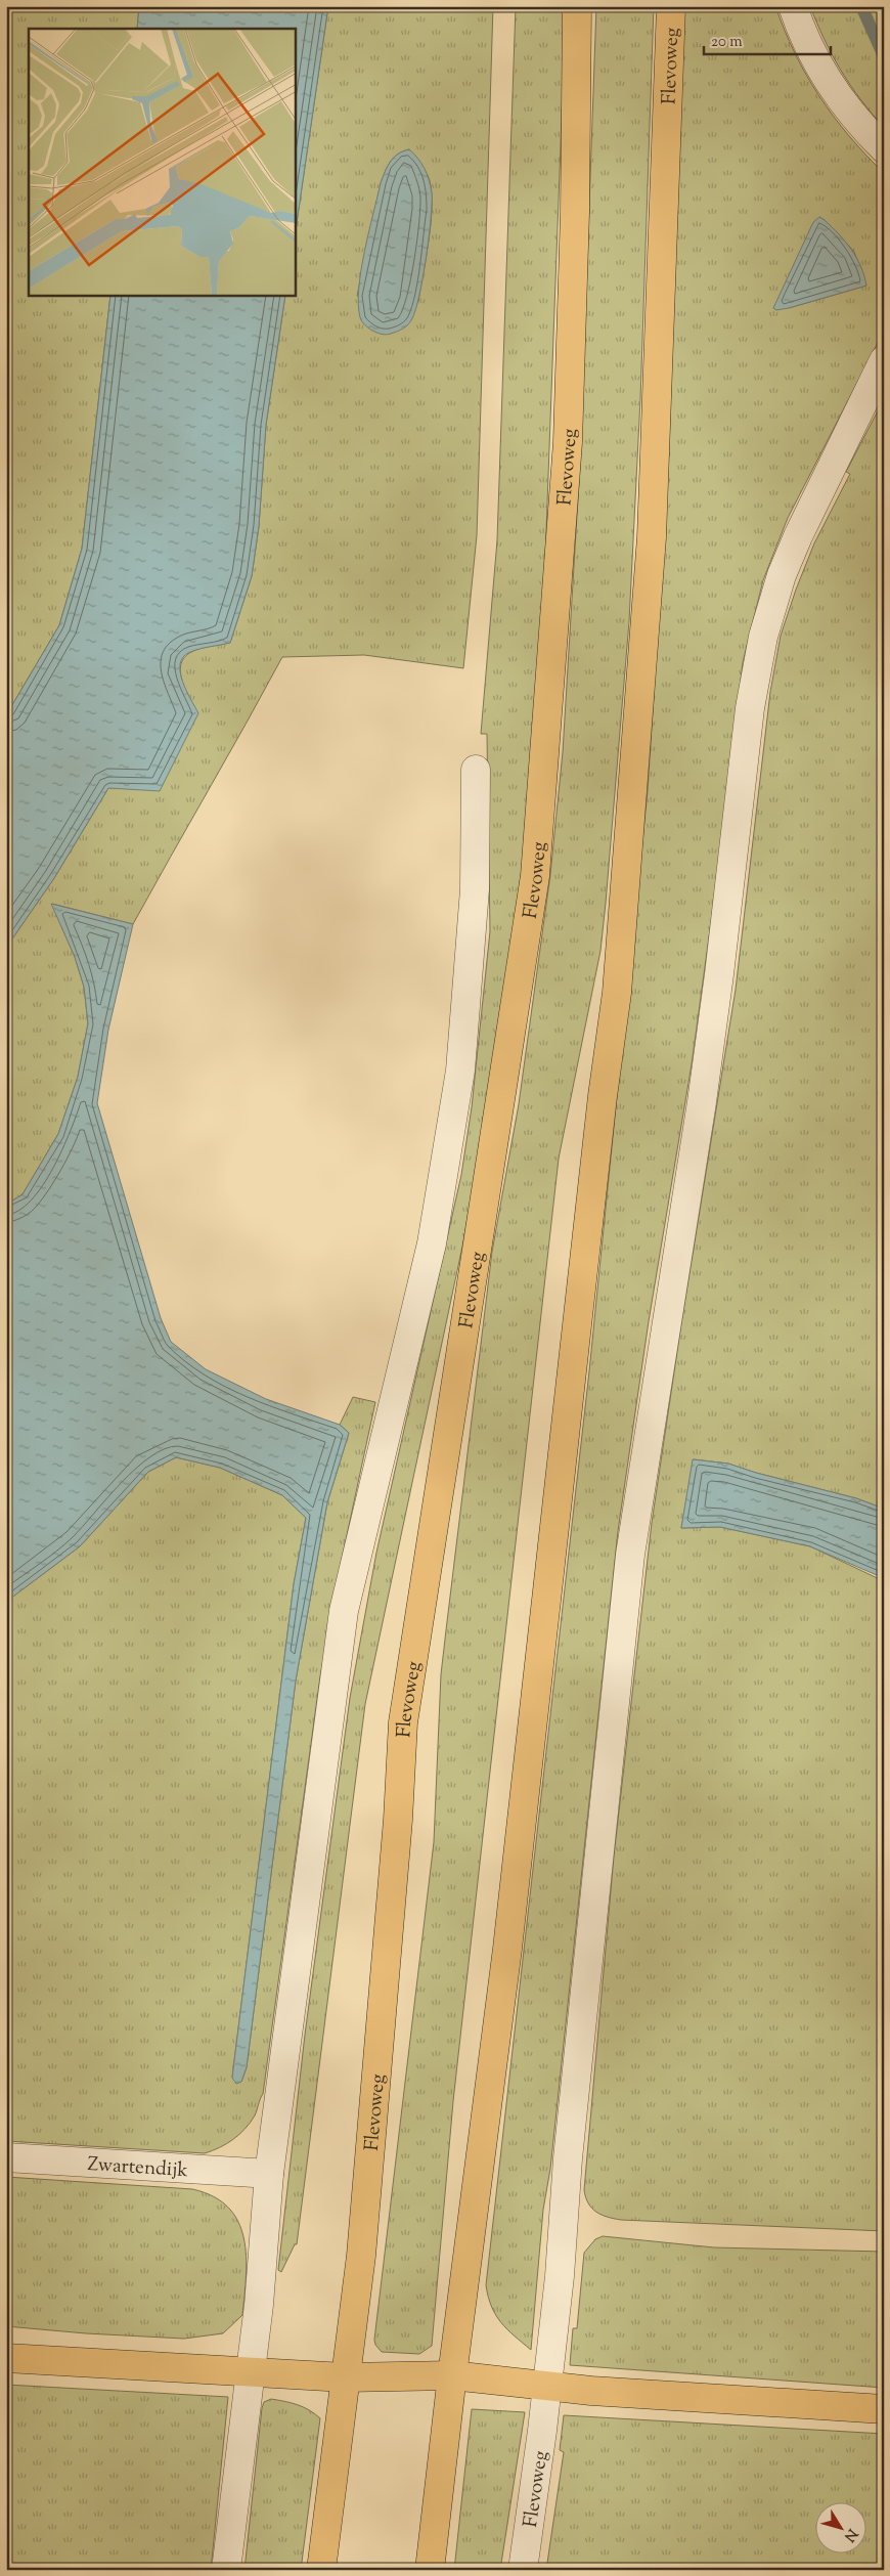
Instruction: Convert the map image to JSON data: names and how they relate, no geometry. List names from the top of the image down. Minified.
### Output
{"streets":{"highway":["Flevoweg"],"street":["Zwartendijk"]},"scale_bar":"20 m","north":"bottom right"}
